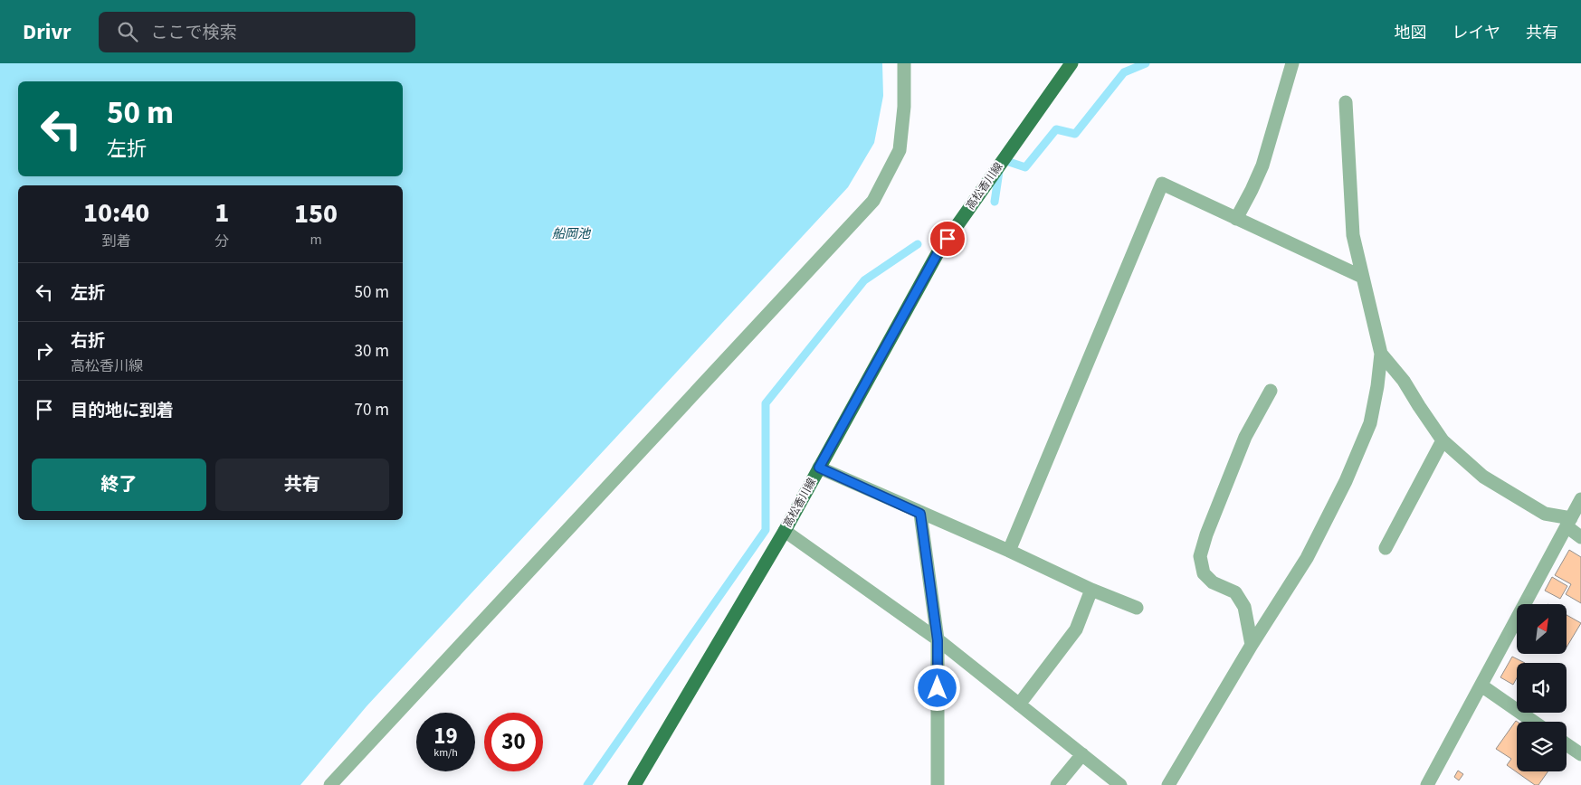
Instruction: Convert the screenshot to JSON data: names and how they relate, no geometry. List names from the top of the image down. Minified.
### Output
{"streets":{"main road":["高松香川線"]},"water":["船岡池"],"north":"top right","page":{"header":"Drivr","search":"ここで検索","nav":["地図","レイヤ","共有"],"turn":["50 m","左折"],"eta":["10:40","到着","1","分","150","m"],"list":[{"name":"左折","value":"50 m"},{"name":"右折","note":"高松香川線","value":"30 m"},{"name":"目的地に到着","value":"70 m"}],"buttons":["終了","共有"],"speed":"19 km/h","limit":"30"}}
